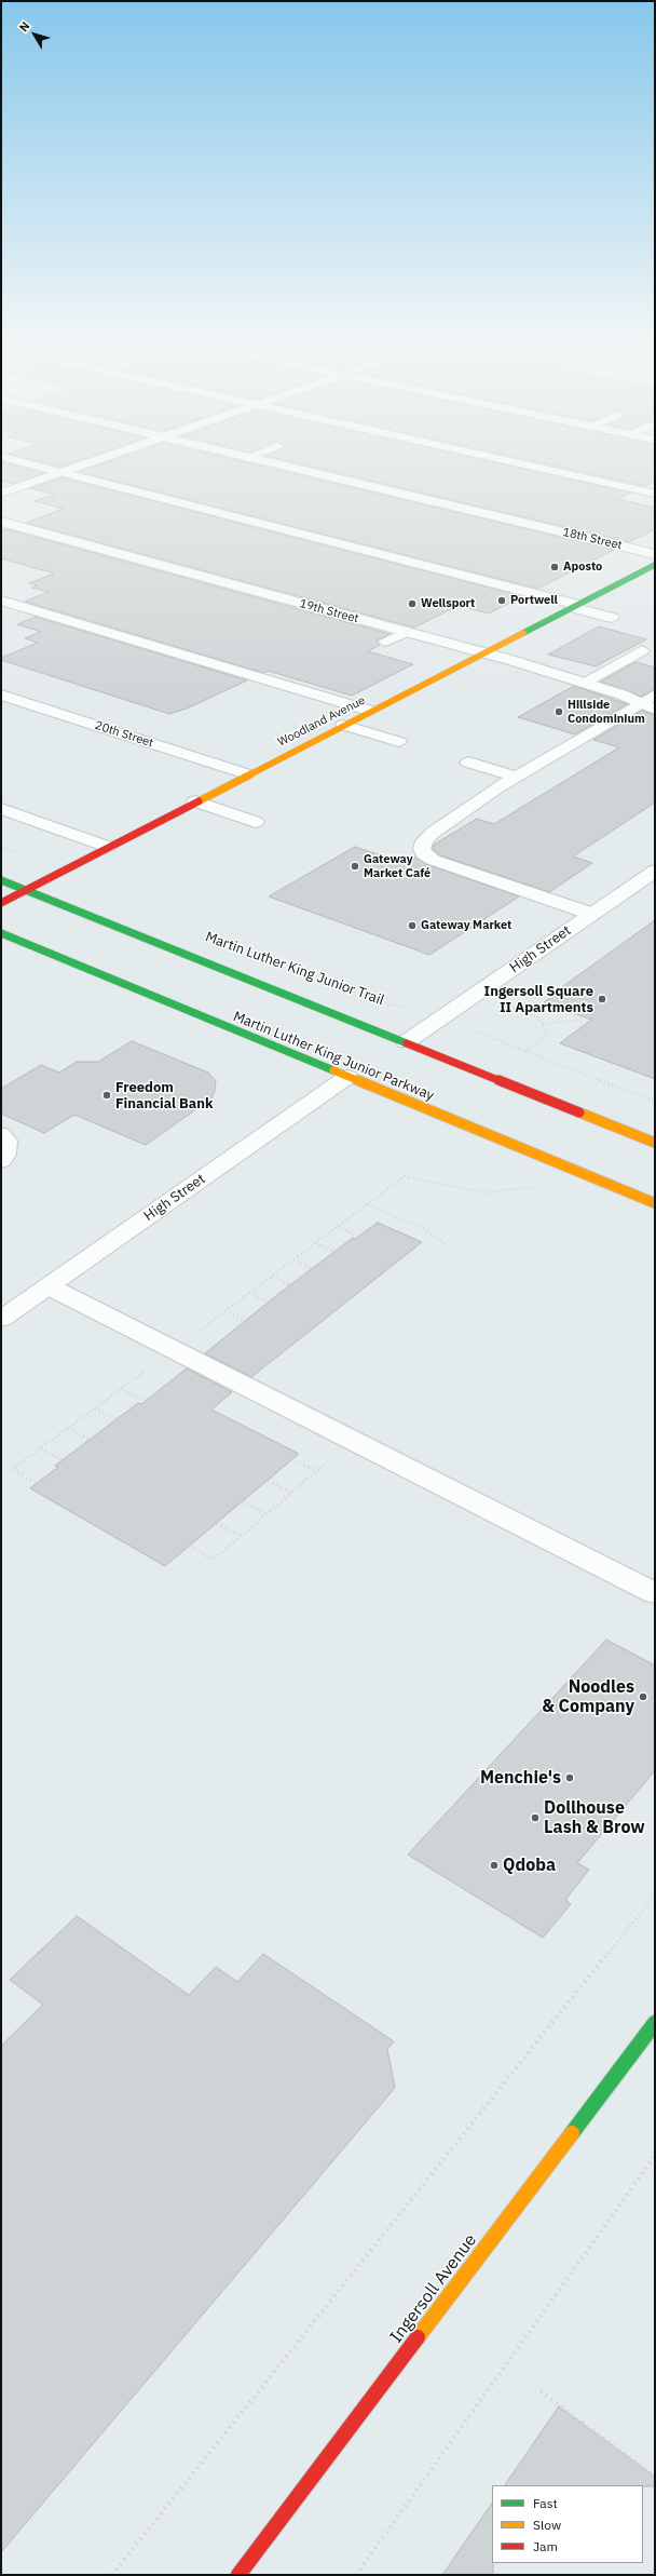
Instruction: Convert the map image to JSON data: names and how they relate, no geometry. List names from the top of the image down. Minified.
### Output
{"streets":{"main road":["Woodland Avenue","Martin Luther King Junior Parkway","Ingersoll Avenue"],"street":["18th Street","19th Street","20th Street","High Street"],"path":["Martin Luther King Junior Trail"]},"crossings":[["19th Street","Woodland Avenue"],["Woodland Avenue","20th Street"],["High Street","Martin Luther King Junior Trail"],["High Street","Martin Luther King Junior Parkway"]],"places":["Aposto","Portwell","Wellsport","Hillside Condominium","Gateway Market Café","Gateway Market","Ingersoll Square II Apartments","Freedom Financial Bank","Noodles & Company","Menchie's","Dollhouse Lash & Brow","Qdoba"],"legend":["Fast","Slow","Jam"],"north":"top left"}
